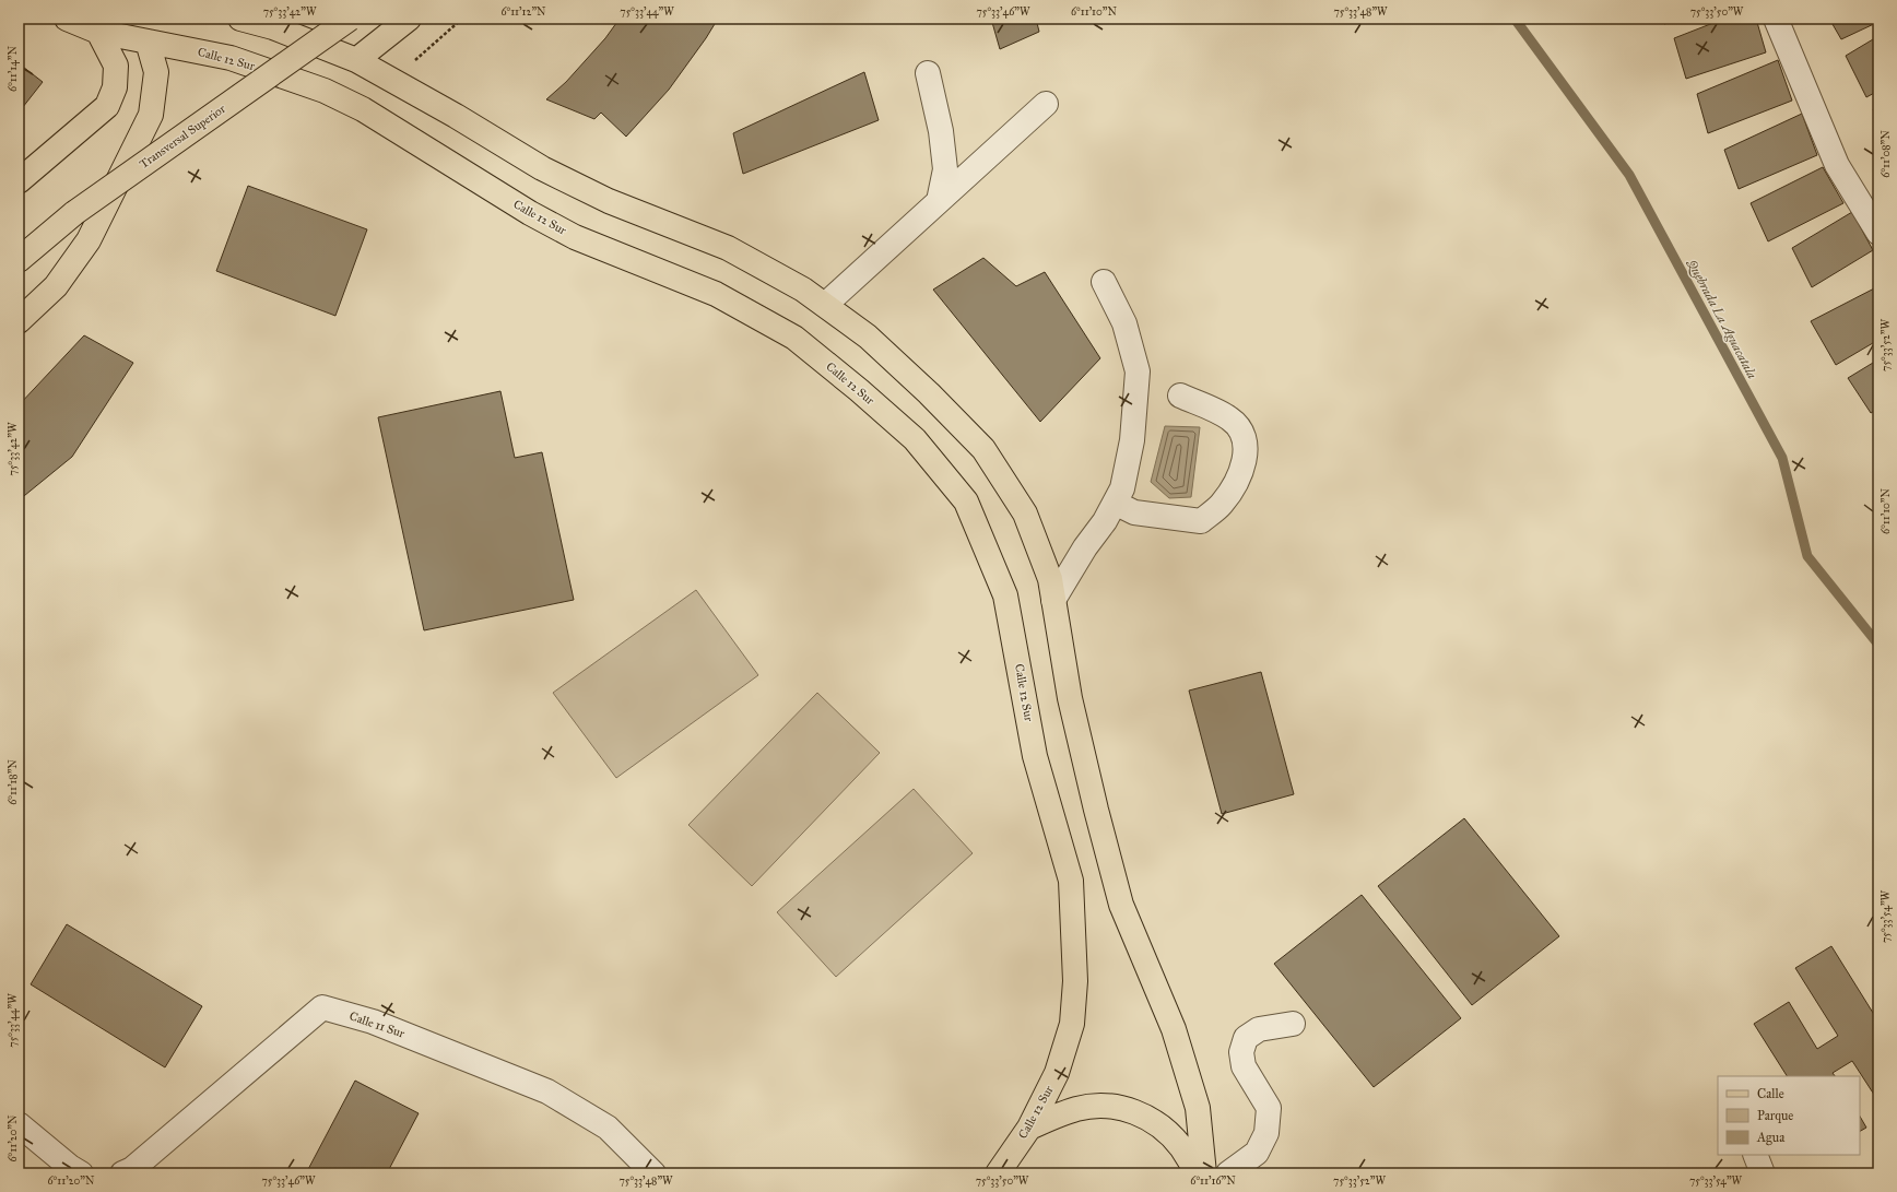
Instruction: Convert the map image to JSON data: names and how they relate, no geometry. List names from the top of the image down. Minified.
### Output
{"streets":{"main road":["Calle 12 Sur","Transversal Superior"],"street":["Calle 11 Sur"]},"water":["Quebrada La Aguacatala"],"legend":["Calle","Parque","Agua"],"coordinates":["75°33'42\"W","6°11'12\"N","75°33'44\"W","75°33'46\"W","6°11'10\"N","75°33'48\"W","75°33'50\"W","6°11'14\"N","6°11'08\"N","75°33'52\"W","6°11'18\"N","75°33'54\"W","6°11'20\"N","6°11'16\"N"]}
